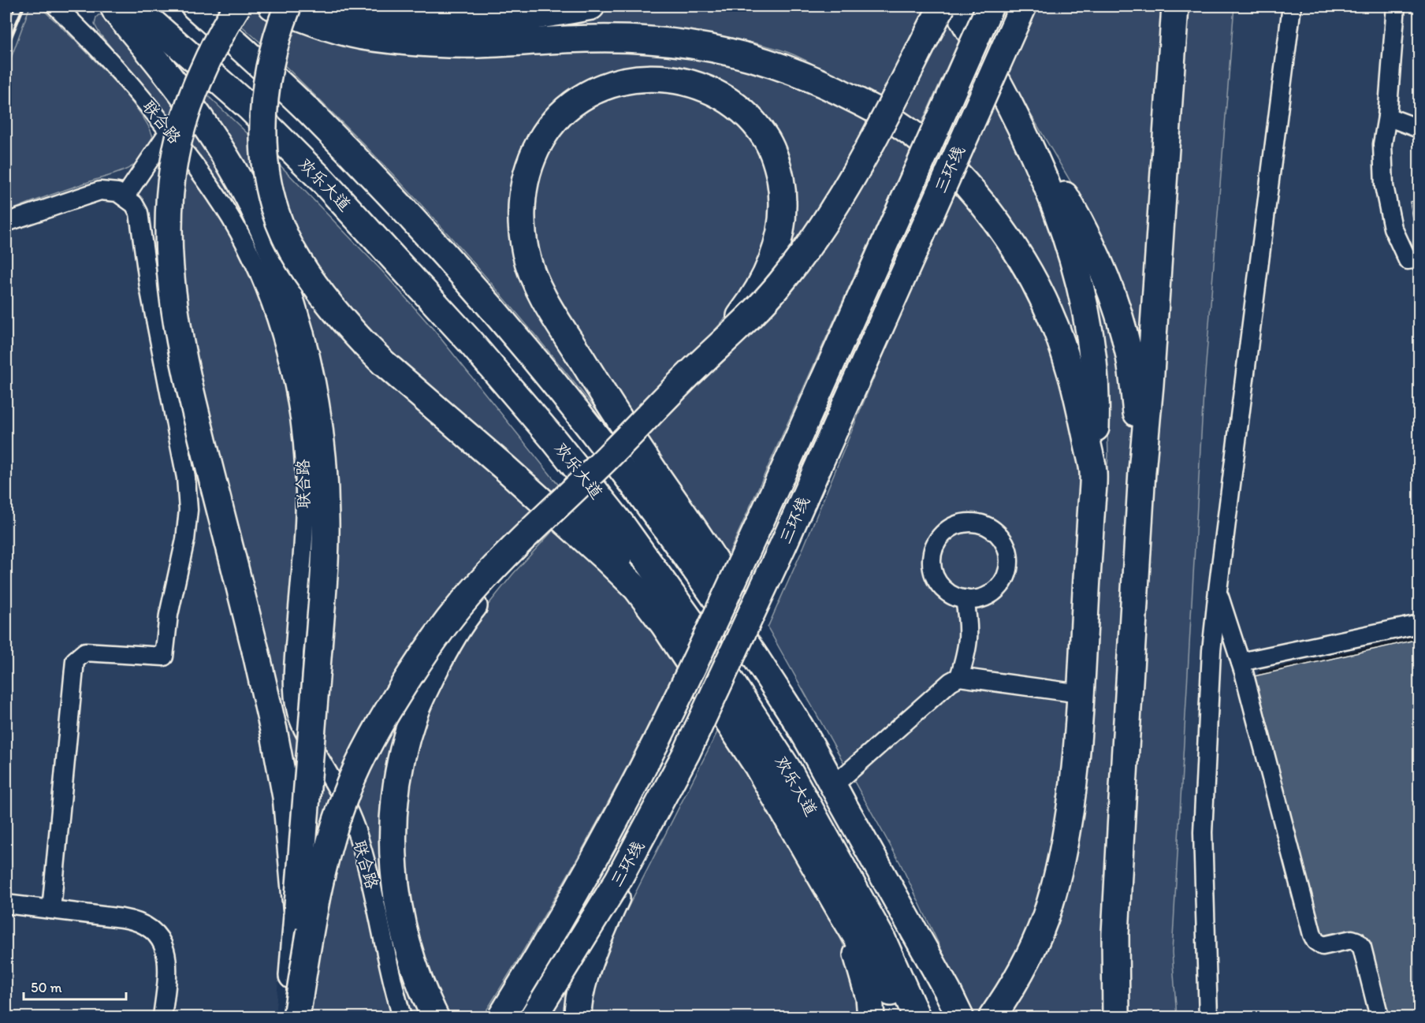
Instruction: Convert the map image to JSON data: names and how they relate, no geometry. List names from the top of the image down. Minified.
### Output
{"streets":{"highway":["三环线","欢乐大道"],"street":["联合路"]},"scale_bar":"50 m"}
